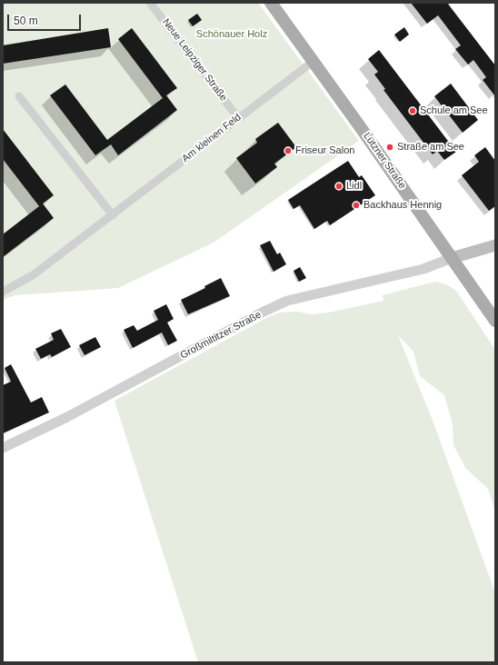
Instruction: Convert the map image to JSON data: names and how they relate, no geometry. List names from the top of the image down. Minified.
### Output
{"streets":{"main road":["Lützner Straße"],"street":["Neue Leipziger Straße","Am kleinen Feld","Großmiltitzer Straße"]},"crossings":[["Neue Leipziger Straße","Am kleinen Feld"],["Am kleinen Feld","Lützner Straße"],["Lützner Straße","Großmiltitzer Straße"]],"parks":["Schönauer Holz"],"places":["Schule am See","Straße am See","Friseur Salon","Lidl","Backhaus Hennig"],"scale_bar":"50 m"}
